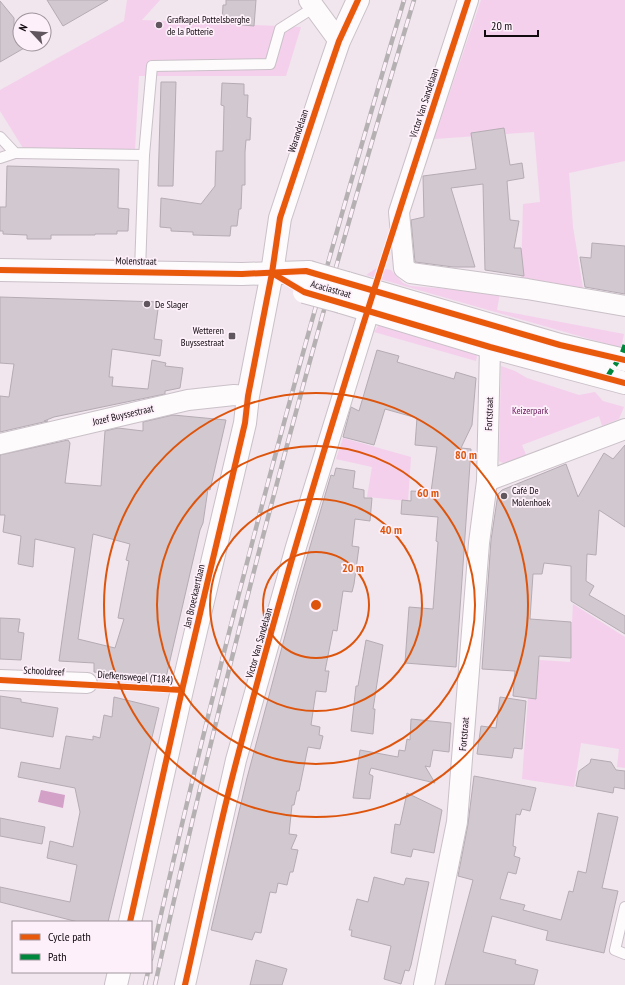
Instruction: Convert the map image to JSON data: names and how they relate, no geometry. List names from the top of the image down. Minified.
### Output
{"streets":{"main road":["Warandelaan","Molenstraat","Acaciastraat","Jan Broeckaertlaan"],"street":["Victor Van Sandelaan","Fortstraat","Jozef Buyssestraat","Schooldreef"],"cycle path":["Diefkenswegel (T184)"]},"crossings":[["Victor Van Sandelaan","Acaciastraat"],["Warandelaan","Molenstraat"],["Warandelaan","Acaciastraat"],["Warandelaan","Jan Broeckaertlaan"],["Molenstraat","Acaciastraat"],["Molenstraat","Jan Broeckaertlaan"],["Acaciastraat","Fortstraat"],["Acaciastraat","Jan Broeckaertlaan"],["Jozef Buyssestraat","Jan Broeckaertlaan"]],"parks":["Keizerpark"],"places":{"other":["Grafkapel Pottelsberghe de la Potterie","De Slager","Café De Molenhoek"],"transit":["Wetteren Buyssestraat"]},"legend":["Cycle path","Path"],"scale_bar":"20 m","north":"top left","rings":["80 m","60 m","40 m","20 m"]}
